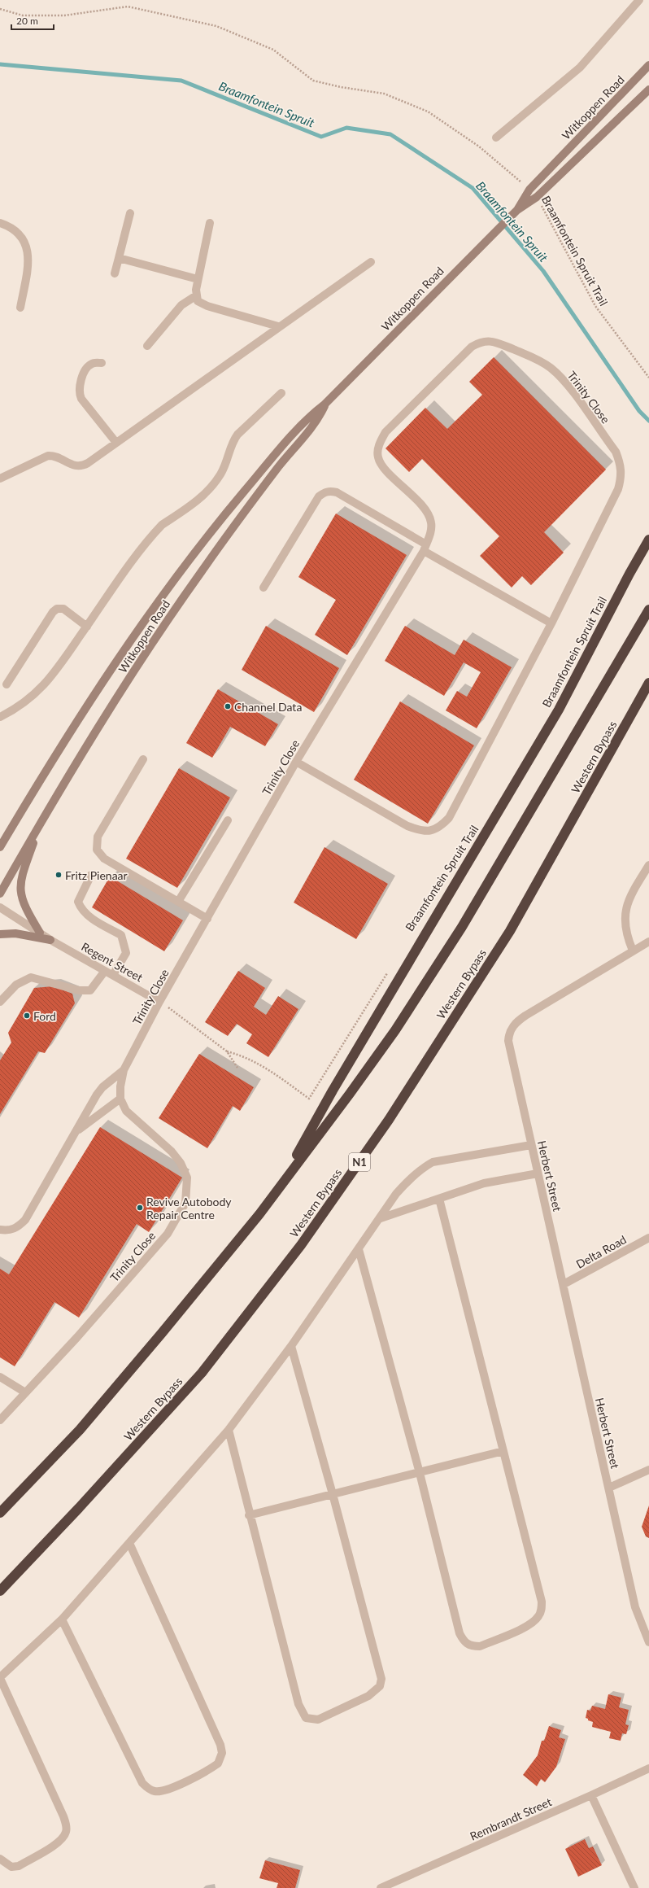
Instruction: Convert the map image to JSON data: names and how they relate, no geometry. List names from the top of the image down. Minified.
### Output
{"streets":{"highway":["Western Bypass","N1"],"main road":["Witkoppen Road"],"street":["Trinity Close","Regent Street","Herbert Street","Delta Road","Rembrandt Street"],"path":["Braamfontein Spruit Trail"]},"crossings":[["Witkoppen Road","Braamfontein Spruit Trail"],["Trinity Close","Regent Street"],["Herbert Street","Delta Road"]],"water":["Braamfontein Spruit"],"places":["Channel Data","Fritz Pienaar","Ford","Revive Autobody Repair Centre"],"scale_bar":"20 m"}
